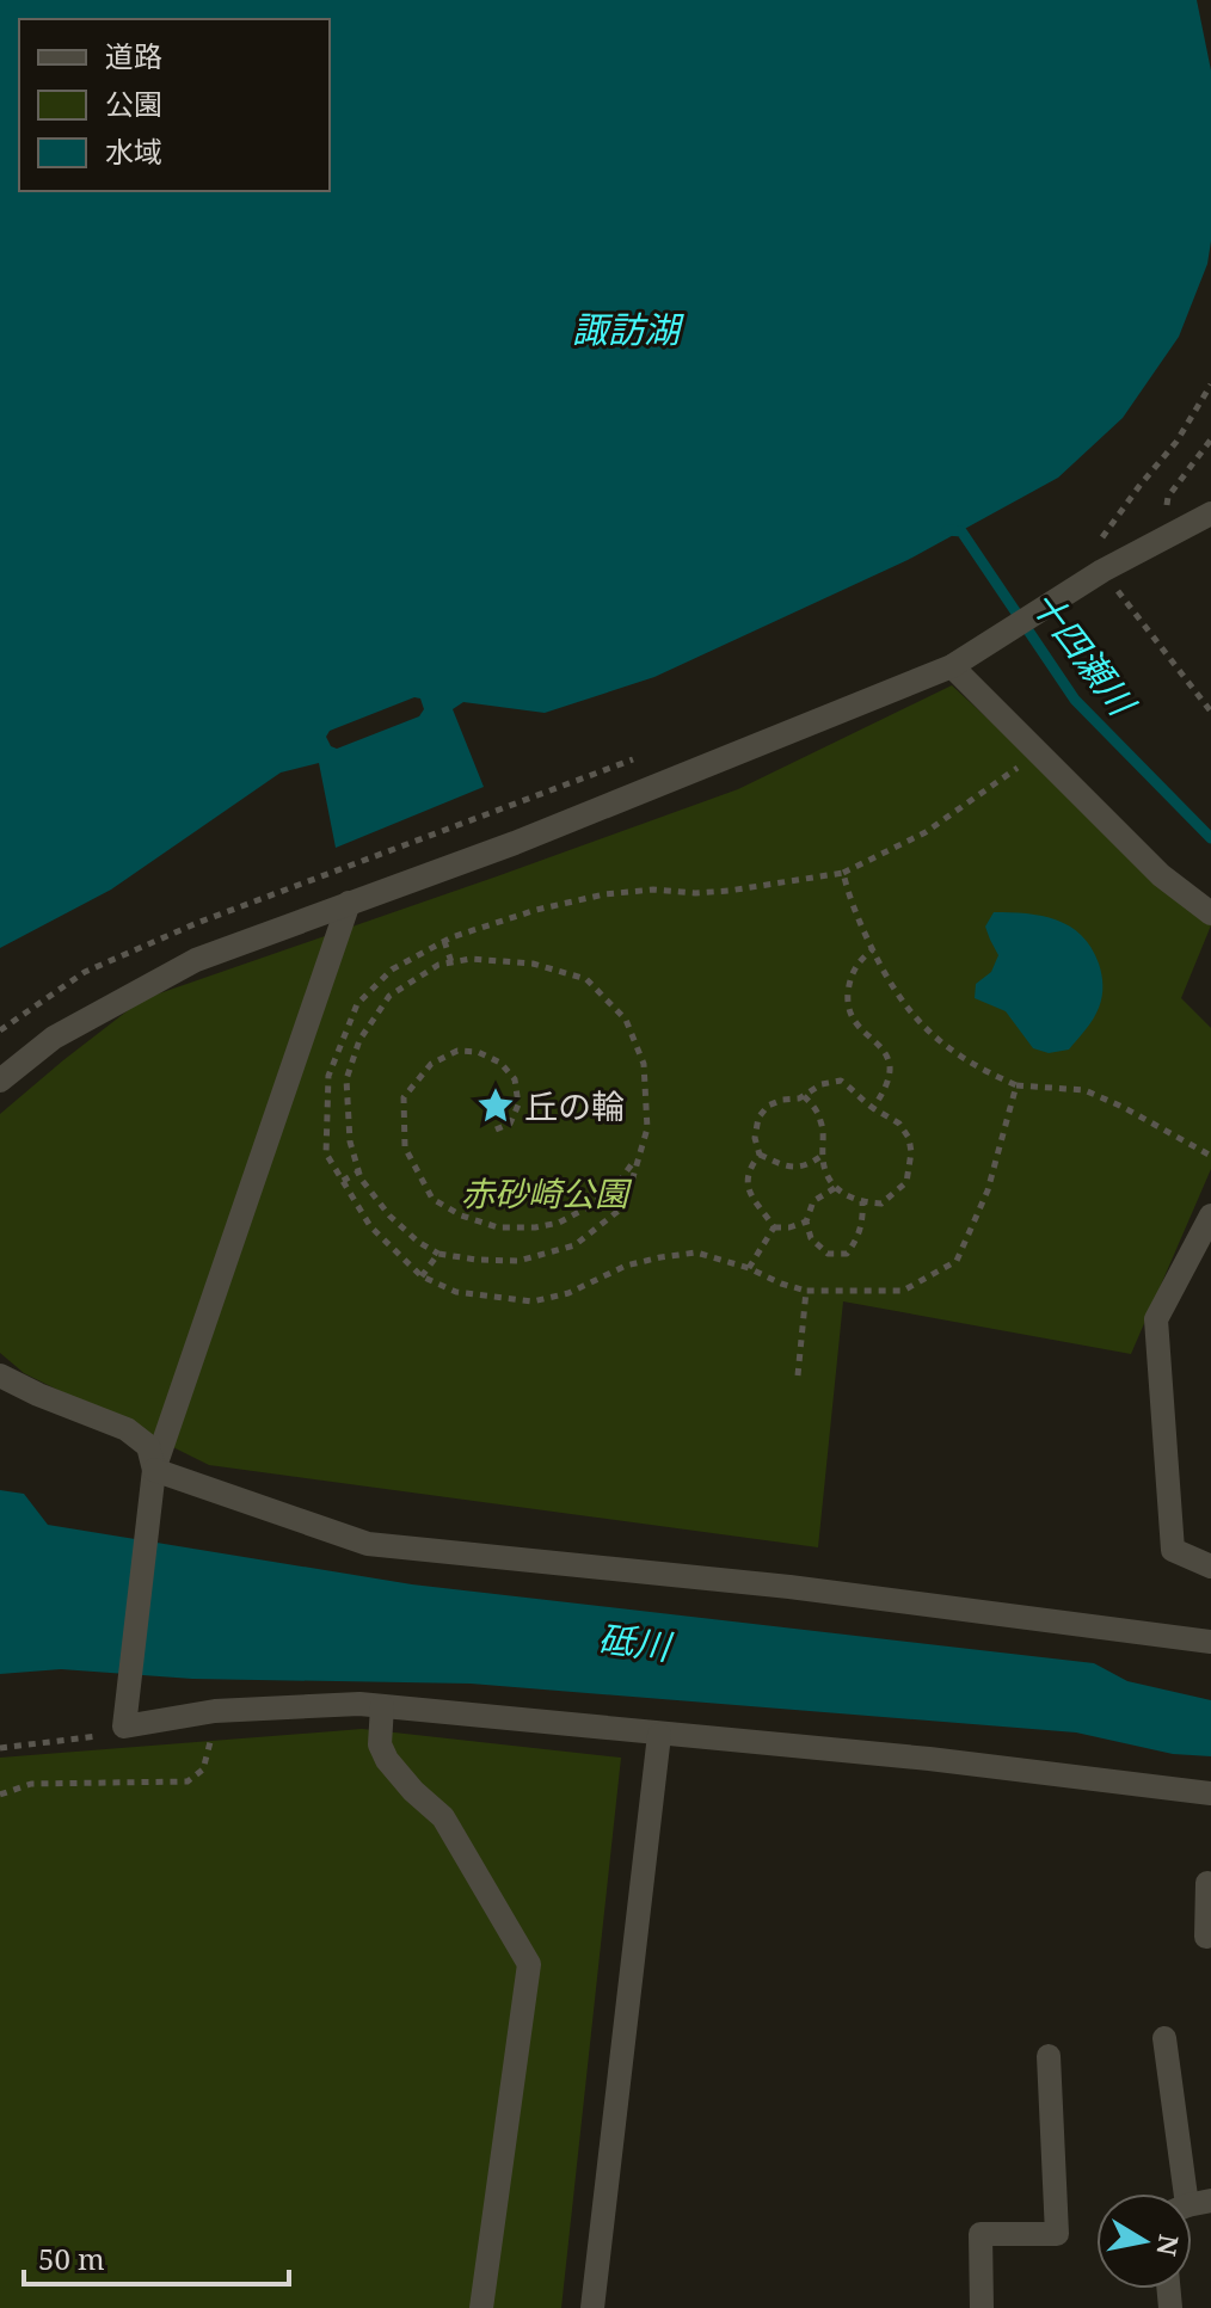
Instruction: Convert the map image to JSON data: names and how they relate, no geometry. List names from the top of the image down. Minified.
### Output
{"water":["諏訪湖","十四瀬川","砥川"],"parks":["赤砂崎公園"],"places":{"place":["丘の輪"]},"legend":["道路","公園","水域"],"scale_bar":"50 m","north":"right"}
